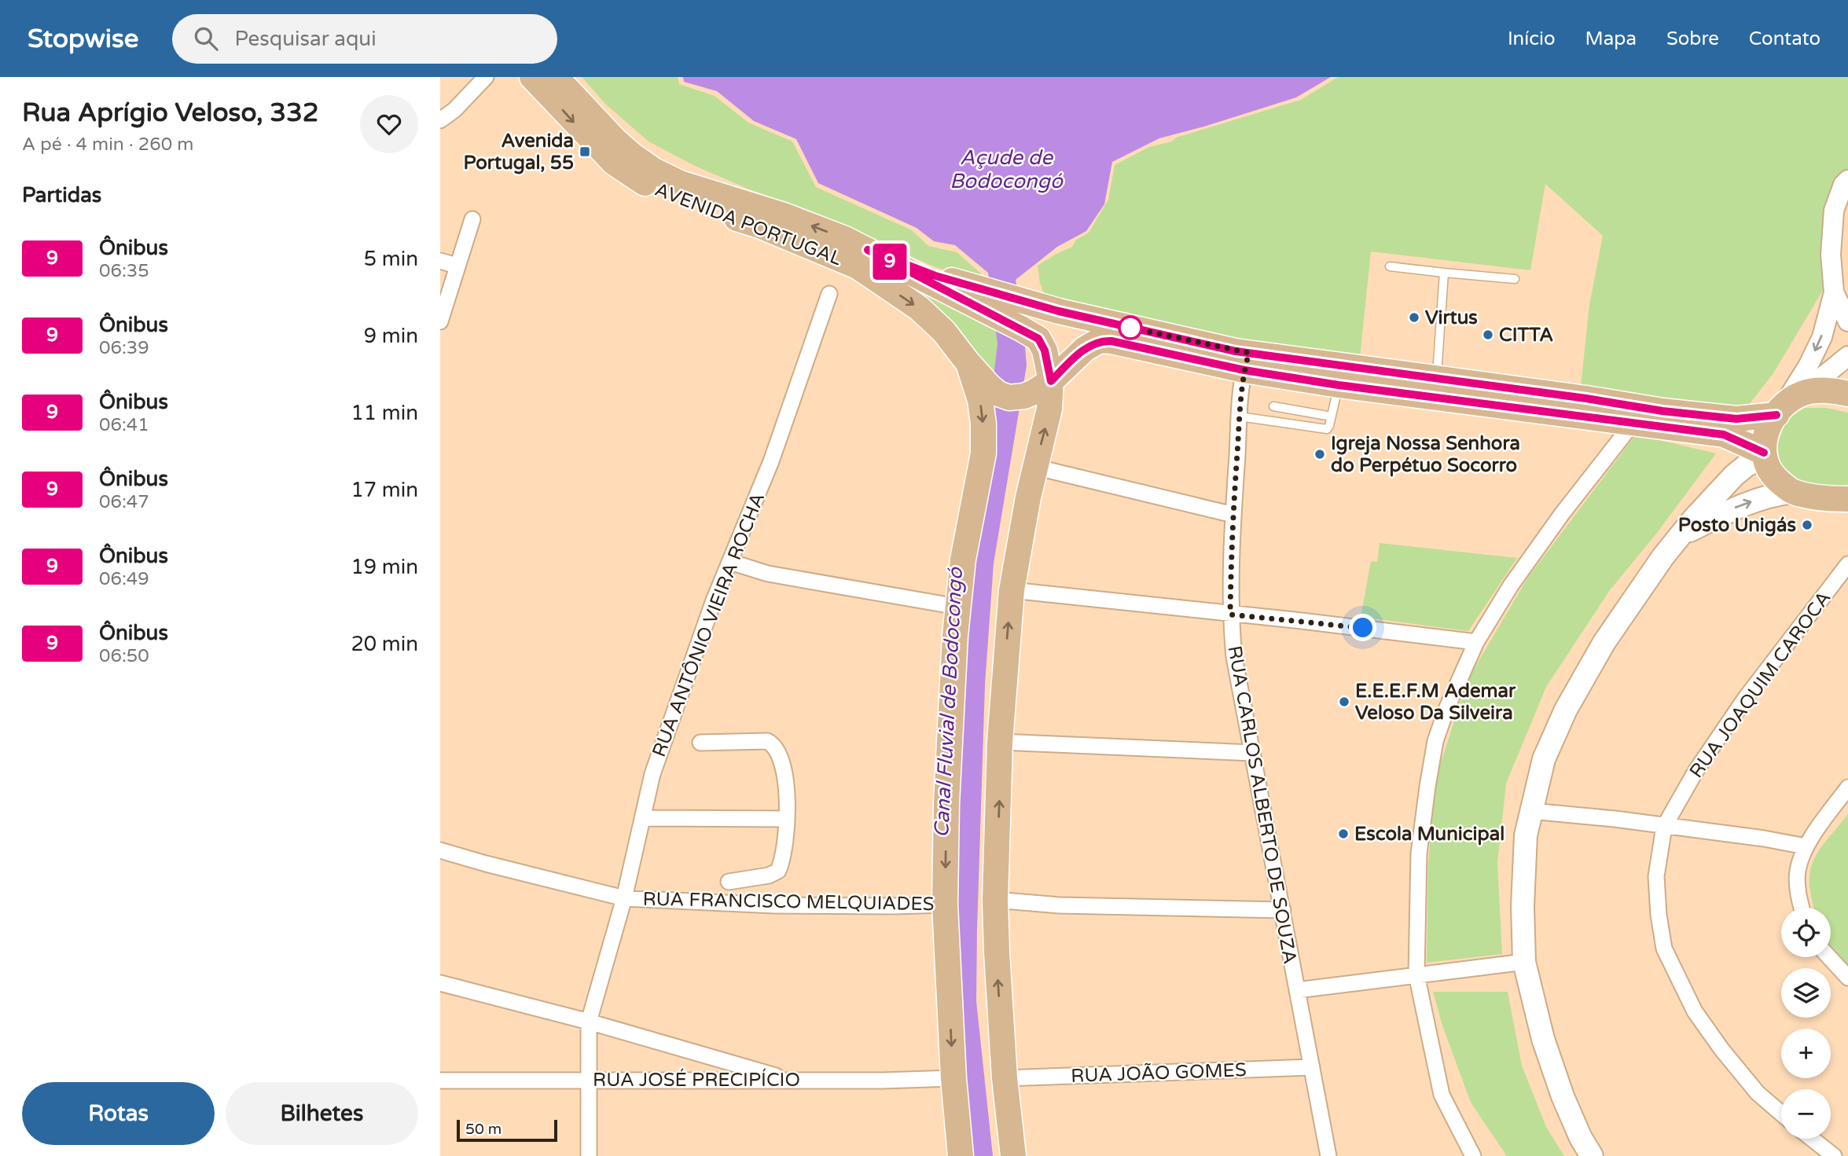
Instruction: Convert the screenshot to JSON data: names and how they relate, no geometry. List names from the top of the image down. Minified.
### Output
{"streets":{"main road":["AVENIDA PORTUGAL"],"street":["RUA ANTÔNIO VIEIRA ROCHA","RUA JOAQUIM CAROCA","RUA CARLOS ALBERTO DE SOUZA","RUA FRANCISCO MELQUIADES","RUA JOÃO GOMES","RUA JOSÉ PRECIPÍCIO"]},"crossings":[["AVENIDA PORTUGAL","RUA CARLOS ALBERTO DE SOUZA"],["RUA ANTÔNIO VIEIRA ROCHA","RUA FRANCISCO MELQUIADES"],["RUA ANTÔNIO VIEIRA ROCHA","RUA JOSÉ PRECIPÍCIO"],["RUA CARLOS ALBERTO DE SOUZA","RUA JOÃO GOMES"]],"water":["Açude de Bodocongó","Canal Fluvial de Bodocongó"],"places":{"transit":["Avenida Portugal, 55"],"other":["Virtus","CITTA","Igreja Nossa Senhora do Perpétuo Socorro","Posto Unigás","E.E.E.F.M Ademar Veloso Da Silveira","Escola Municipal"]},"lines":["bus line 9"],"scale_bar":"50 m","page":{"header":"Stopwise","search":"Pesquisar aqui","nav":["Início","Mapa","Sobre","Contato"],"heading":[["Rua Aprígio Veloso, 332","A pé · 4 min · 260 m"],"Partidas"],"on_map":"9","list":[{"mark":"9","name":"Ônibus","note":"06:35","value":"5 min"},{"mark":"9","name":"Ônibus","note":"06:39","value":"9 min"},{"mark":"9","name":"Ônibus","note":"06:41","value":"11 min"},{"mark":"9","name":"Ônibus","note":"06:47","value":"17 min"},{"mark":"9","name":"Ônibus","note":"06:49","value":"19 min"},{"mark":"9","name":"Ônibus","note":"06:50","value":"20 min"}],"map_buttons":["+","−"],"buttons":["Rotas","Bilhetes"],"scale":"50 m"}}
